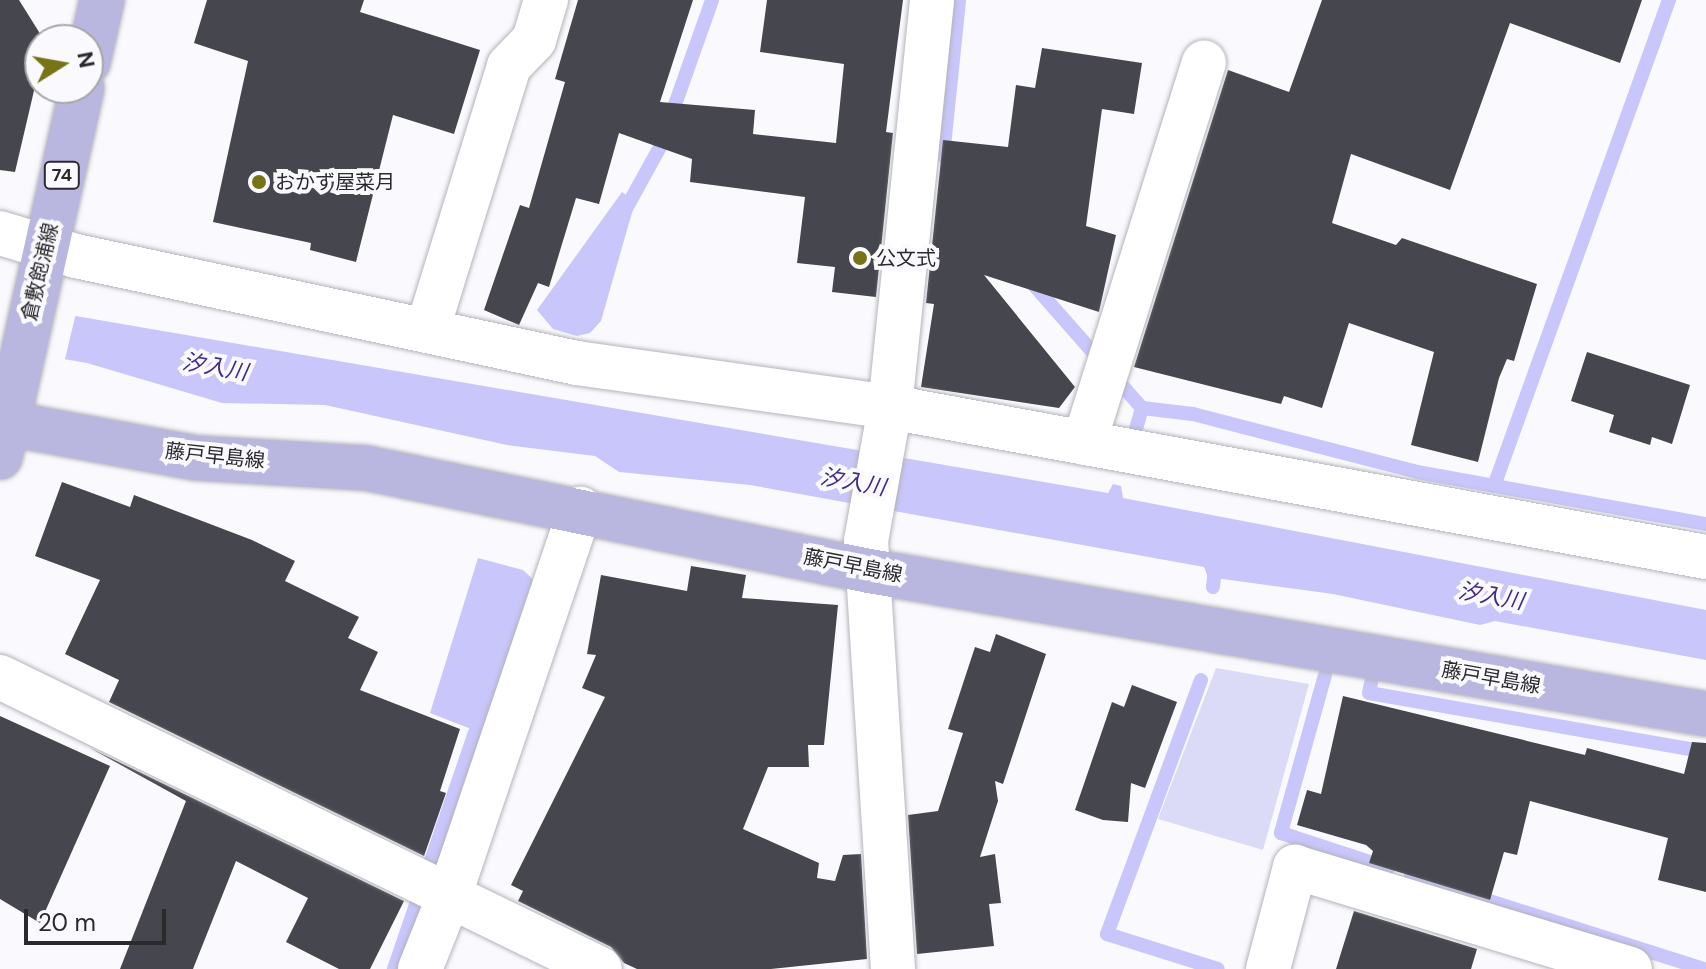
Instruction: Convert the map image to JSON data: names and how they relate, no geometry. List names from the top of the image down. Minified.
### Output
{"streets":{"main road":["74","倉敷飽浦線","藤戸早島線"]},"crossings":[["倉敷飽浦線","藤戸早島線"]],"water":["汐入川"],"places":["おかず屋菜月","公文式"],"scale_bar":"20 m","north":"right"}
